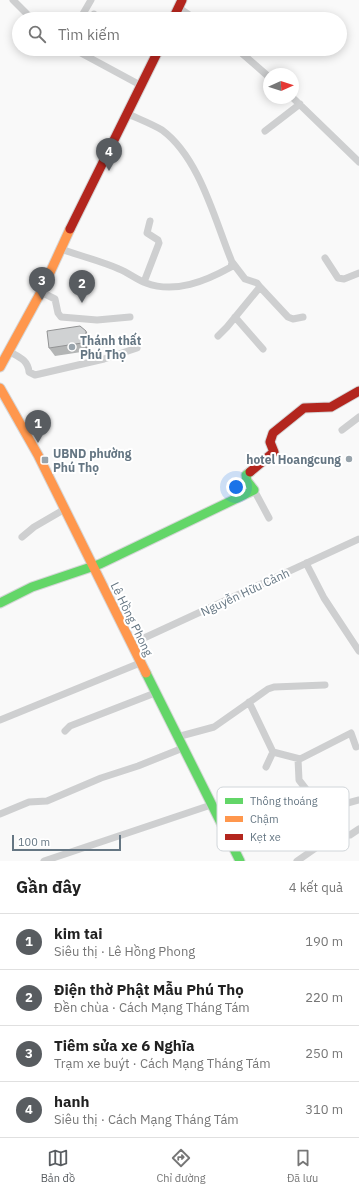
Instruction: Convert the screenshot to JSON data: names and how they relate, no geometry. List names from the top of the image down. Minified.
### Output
{"streets":{"street":["Nguyễn Hữu Cảnh","Lê Hồng Phong"]},"crossings":[["Nguyễn Hữu Cảnh","Lê Hồng Phong"]],"places":{"other":["Thánh thất Phú Thọ","hotel Hoangcung"],"transit":["UBND phường Phú Thọ"]},"legend":["Thông thoáng","Chậm","Kẹt xe"],"scale_bar":"100 m","north":"right","page":{"search":"Tìm kiếm","pins":["4","3","2","1"],"scale":"100 m","heading":["Gần đây","4 kết quả"],"list":[{"mark":"1","name":"kim tai","note":"Siêu thị · Lê Hồng Phong","value":"190 m"},{"mark":"2","name":"Điện thờ Phật Mẫu Phú Thọ","note":"Đền chùa · Cách Mạng Tháng Tám","value":"220 m"},{"mark":"3","name":"Tiêm sửa xe 6 Nghĩa","note":"Trạm xe buýt · Cách Mạng Tháng Tám","value":"250 m"},{"mark":"4","name":"hanh","note":"Siêu thị · Cách Mạng Tháng Tám","value":"310 m"}],"nav":["Bản đồ","Chỉ đường","Đã lưu"]}}
